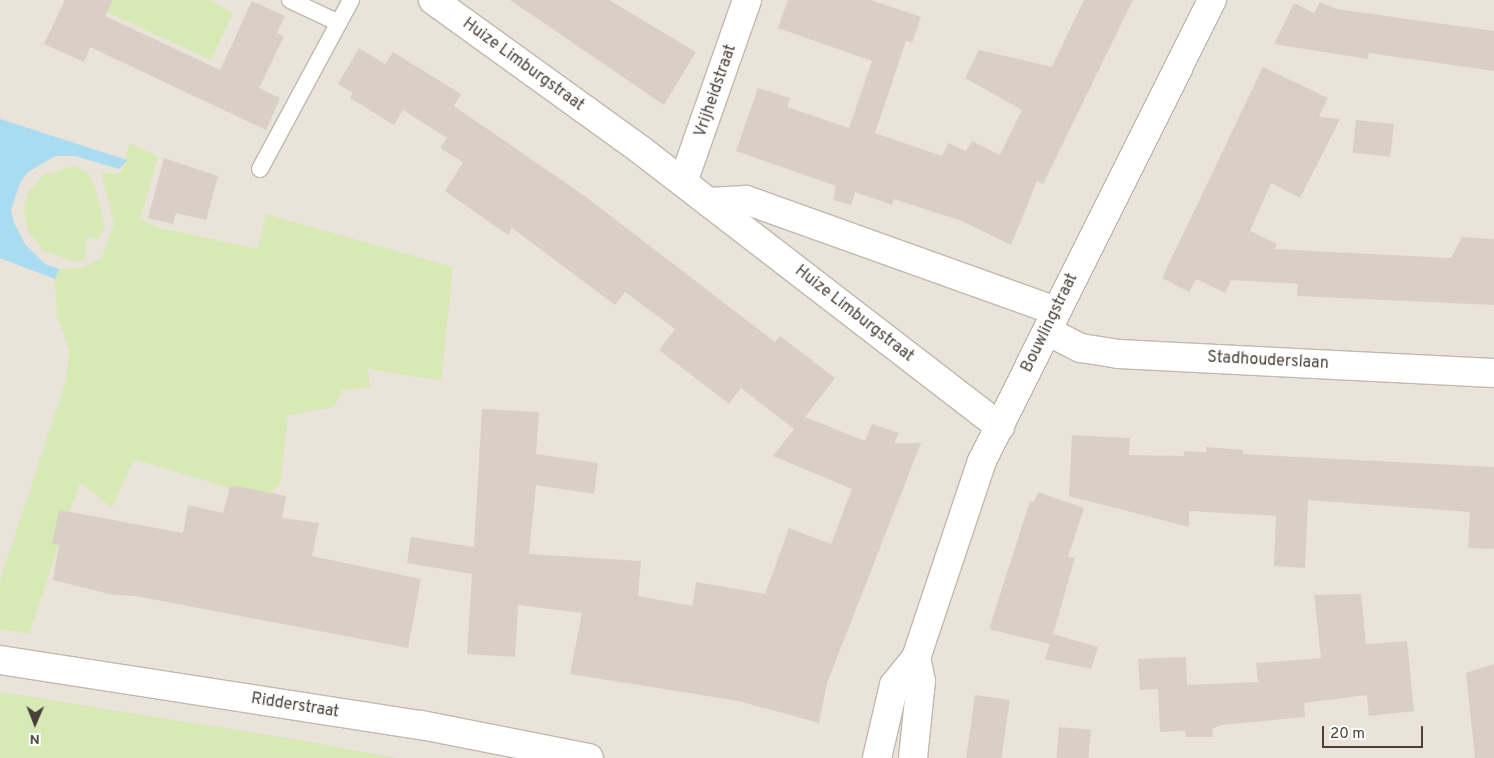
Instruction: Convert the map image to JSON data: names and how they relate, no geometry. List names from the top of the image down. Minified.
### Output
{"streets":{"street":["Huize Limburgstraat","Vrijheidstraat","Bouwlingstraat","Stadhouderslaan","Ridderstraat"]},"crossings":[["Huize Limburgstraat","Vrijheidstraat"],["Huize Limburgstraat","Bouwlingstraat"],["Bouwlingstraat","Stadhouderslaan"]],"scale_bar":"20 m","north":"bottom"}
